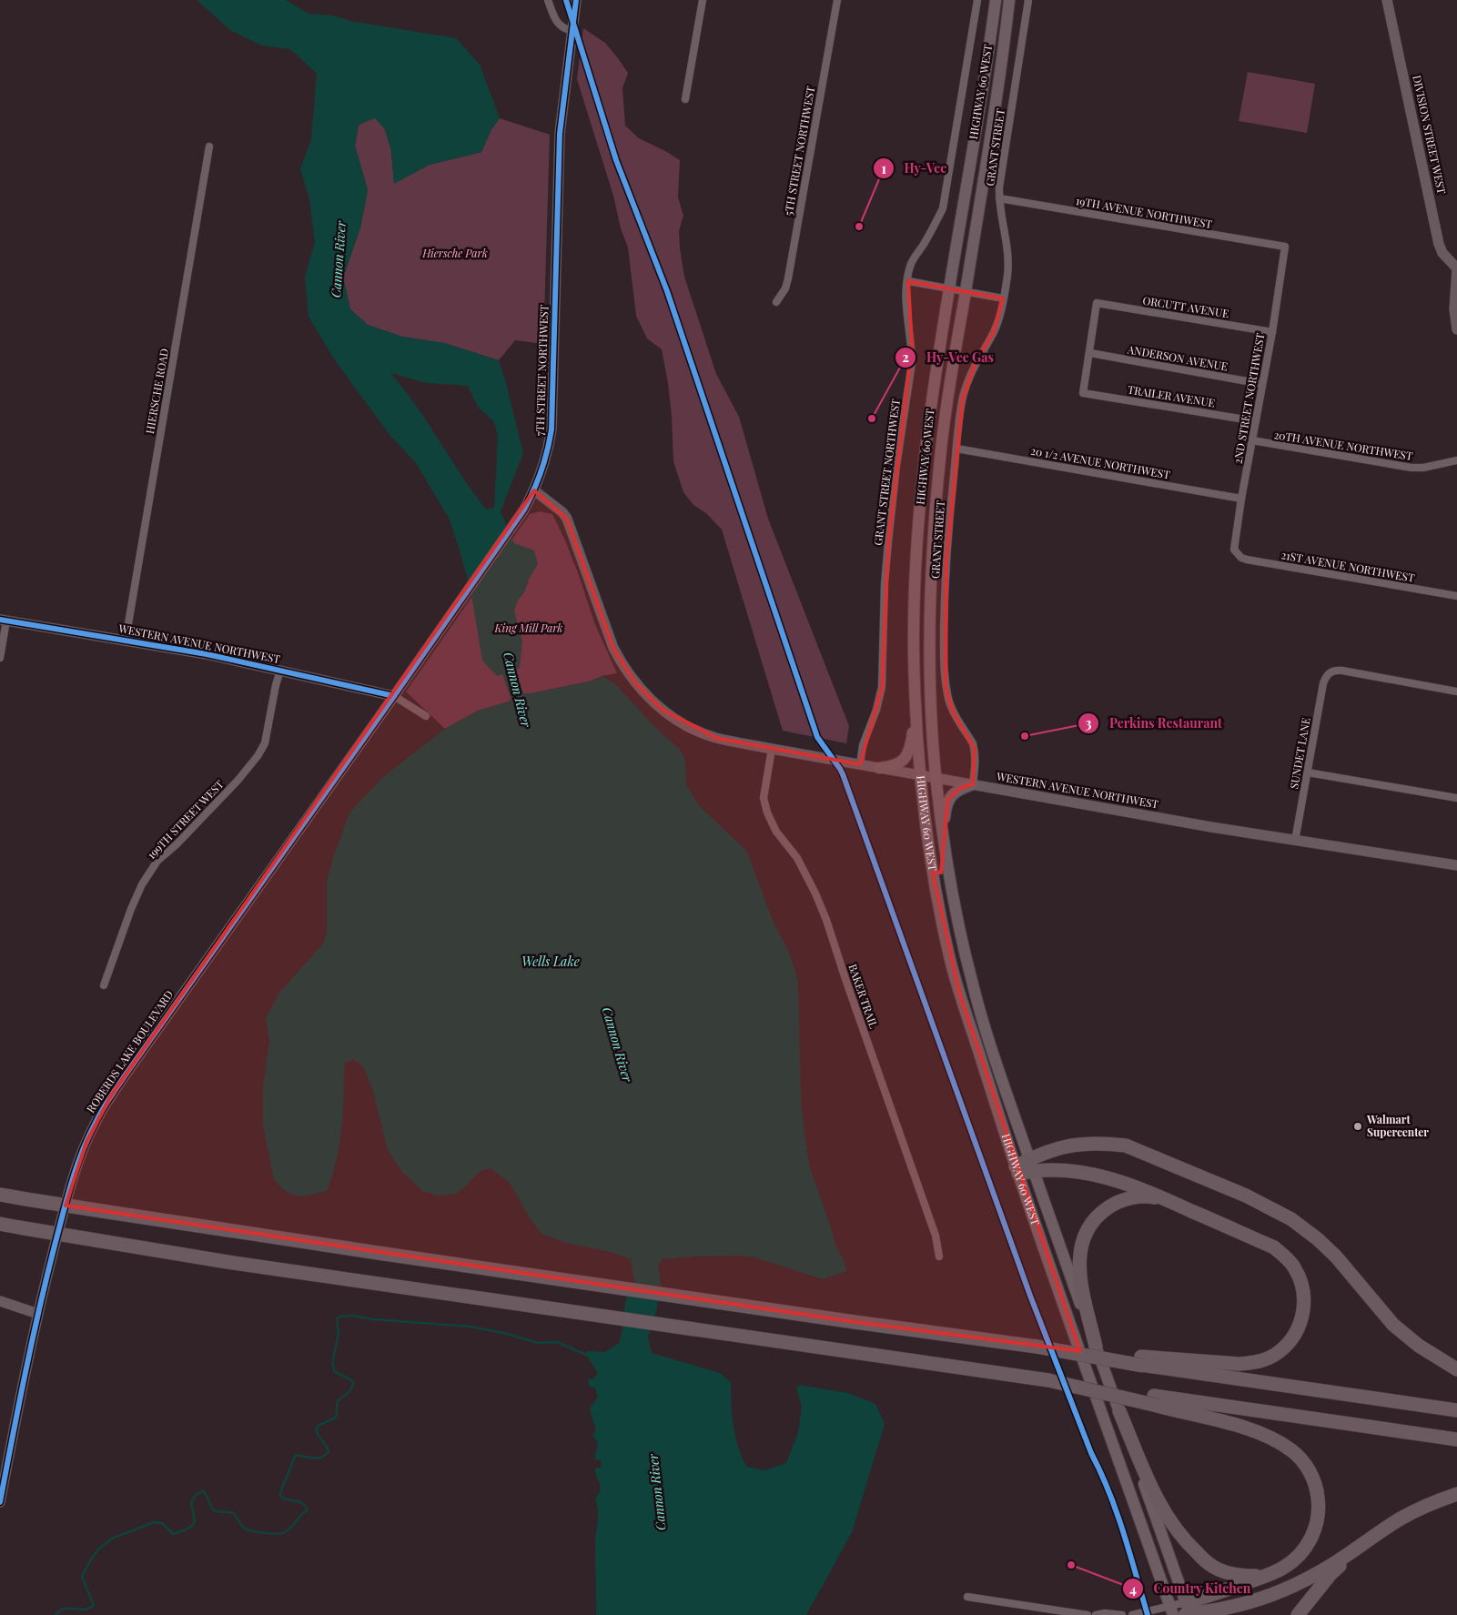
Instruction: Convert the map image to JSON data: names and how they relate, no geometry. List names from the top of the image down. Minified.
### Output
{"streets":{"main road":["HIGHWAY 60 WEST"],"street":["DIVISION STREET WEST","GRANT STREET","5TH STREET NORTHWEST","19TH AVENUE NORTHWEST","ORCUTT AVENUE","ANDERSON AVENUE","7TH STREET NORTHWEST","HIERSCHE ROAD","TRAILER AVENUE","2ND STREET NORTHWEST","20TH AVENUE NORTHWEST","20 1/2 AVENUE NORTHWEST","GRANT STREET NORTHWEST","21ST AVENUE NORTHWEST","WESTERN AVENUE NORTHWEST","SUNDET LANE","199TH STREET WEST","BAKER TRAIL","ROBERDS LAKE BOULEVARD"]},"crossings":[["HIGHWAY 60 WEST","WESTERN AVENUE NORTHWEST"],["GRANT STREET","19TH AVENUE NORTHWEST"],["GRANT STREET","20 1/2 AVENUE NORTHWEST"],["GRANT STREET","WESTERN AVENUE NORTHWEST"],["19TH AVENUE NORTHWEST","2ND STREET NORTHWEST"],["ORCUTT AVENUE","ANDERSON AVENUE"],["ORCUTT AVENUE","TRAILER AVENUE"],["ORCUTT AVENUE","2ND STREET NORTHWEST"],["ANDERSON AVENUE","TRAILER AVENUE"],["ANDERSON AVENUE","2ND STREET NORTHWEST"],["7TH STREET NORTHWEST","WESTERN AVENUE NORTHWEST"],["7TH STREET NORTHWEST","ROBERDS LAKE BOULEVARD"],["HIERSCHE ROAD","WESTERN AVENUE NORTHWEST"],["TRAILER AVENUE","2ND STREET NORTHWEST"],["2ND STREET NORTHWEST","20TH AVENUE NORTHWEST"],["2ND STREET NORTHWEST","20 1/2 AVENUE NORTHWEST"],["2ND STREET NORTHWEST","21ST AVENUE NORTHWEST"],["GRANT STREET NORTHWEST","WESTERN AVENUE NORTHWEST"],["WESTERN AVENUE NORTHWEST","SUNDET LANE"],["WESTERN AVENUE NORTHWEST","199TH STREET WEST"],["WESTERN AVENUE NORTHWEST","BAKER TRAIL"],["WESTERN AVENUE NORTHWEST","ROBERDS LAKE BOULEVARD"]],"water":["Cannon River","Wells Lake"],"parks":["Hiersche Park","King Mill Park"],"places":["Hy-Vee","Hy-Vee Gas","Perkins Restaurant","Walmart Supercenter","Country Kitchen"]}
